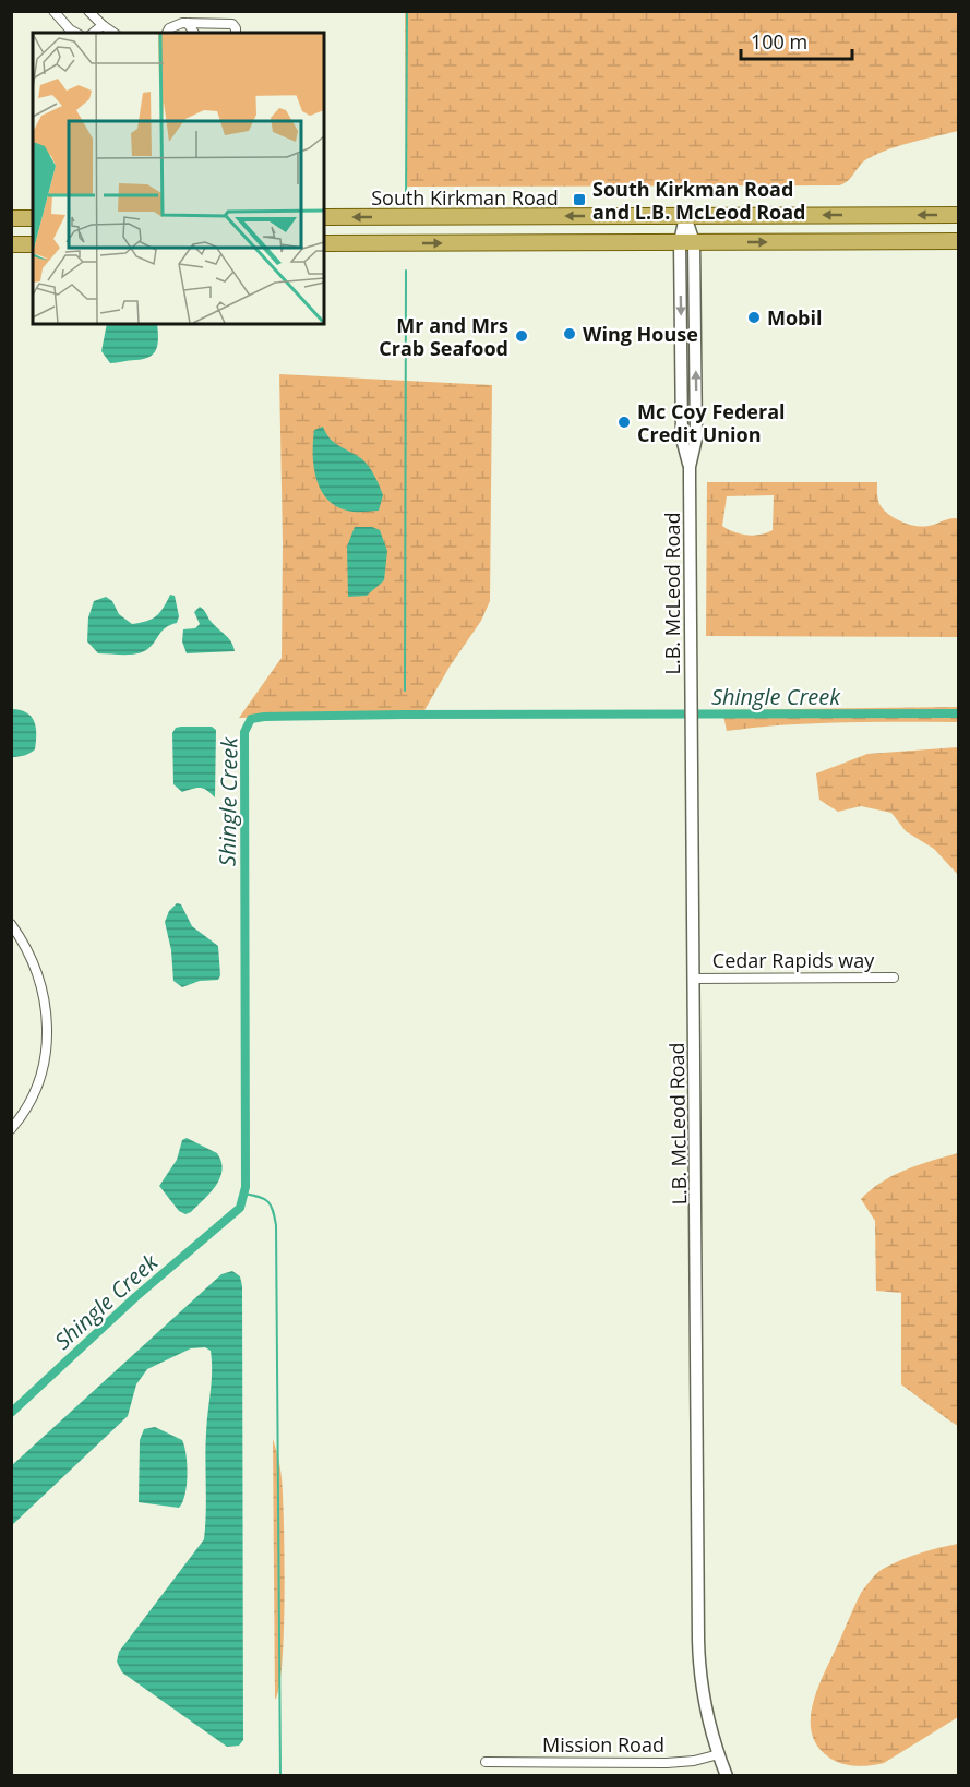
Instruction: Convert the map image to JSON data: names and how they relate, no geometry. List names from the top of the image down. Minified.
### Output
{"streets":{"main road":["South Kirkman Road"],"street":["L.B. McLeod Road","Cedar Rapids way","Mission Road"]},"crossings":[["South Kirkman Road","L.B. McLeod Road"],["L.B. McLeod Road","Cedar Rapids way"],["L.B. McLeod Road","Mission Road"]],"water":["Shingle Creek"],"places":{"transit":["South Kirkman Road and L.B. McLeod Road"],"other":["Mobil","Wing House","Mr and Mrs Crab Seafood","Mc Coy Federal Credit Union"]},"scale_bar":"100 m"}
